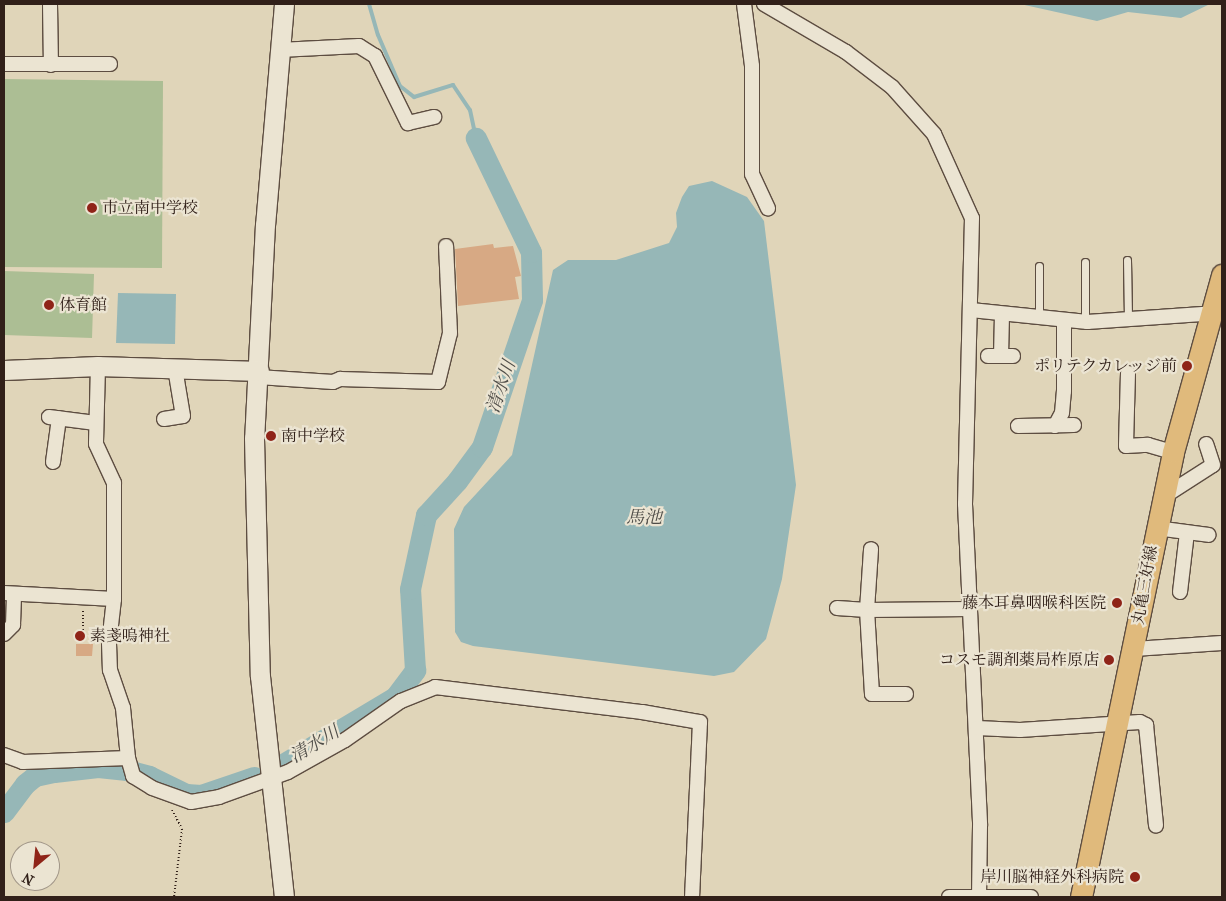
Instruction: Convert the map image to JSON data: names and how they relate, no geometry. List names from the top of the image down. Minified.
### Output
{"streets":{"main road":["丸亀三好線"]},"water":["清水川","馬池"],"places":["市立南中学校","体育館","ポリテクカレッジ前","南中学校","藤本耳鼻咽喉科医院","素戔嗚神社","コスモ調剤薬局柞原店","岸川脳神経外科病院"],"north":"bottom left"}
